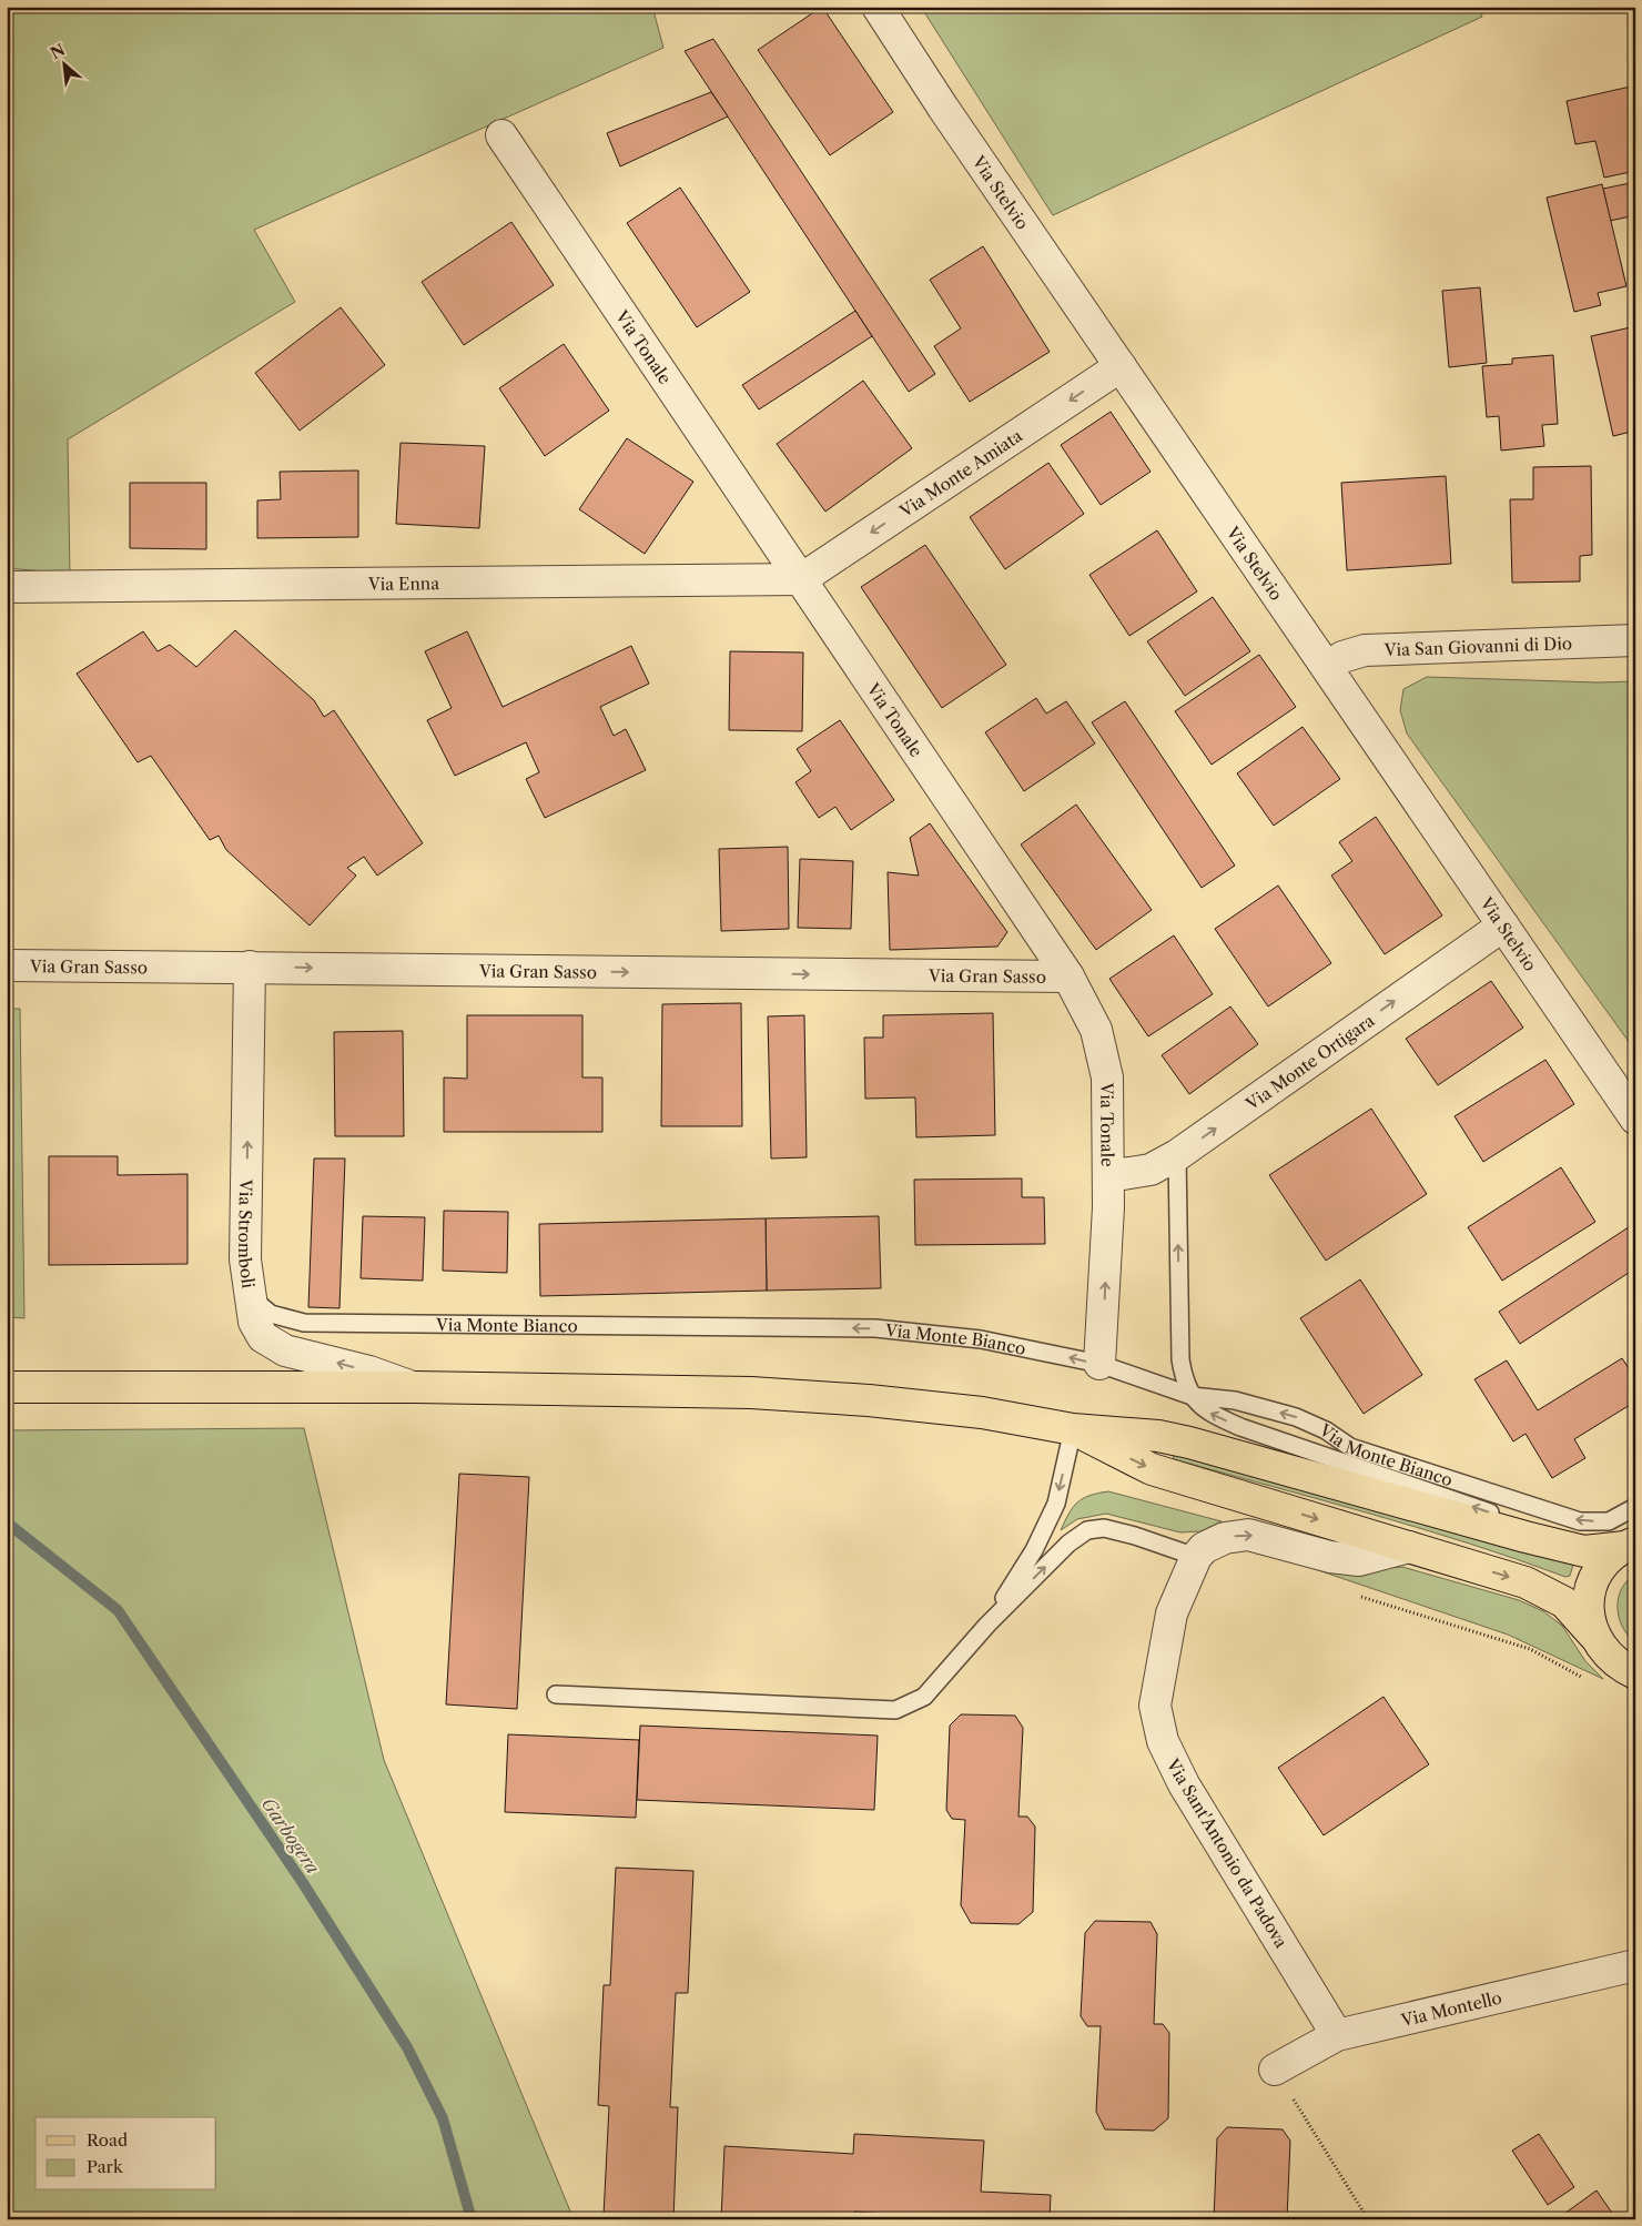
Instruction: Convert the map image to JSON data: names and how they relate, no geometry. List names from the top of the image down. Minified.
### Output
{"streets":{"street":["Via Stelvio","Via Tonale","Via Monte Amiata","Via Enna","Via San Giovanni di Dio","Via Gran Sasso","Via Monte Ortigara","Via Stromboli","Via Sant'Antonio da Padova","Via Montello"],"lane":["Via Monte Bianco"]},"crossings":[["Via Stelvio","Via Monte Amiata"],["Via Stelvio","Via San Giovanni di Dio"],["Via Stelvio","Via Monte Ortigara"],["Via Tonale","Via Monte Amiata"],["Via Tonale","Via Enna"],["Via Tonale","Via Gran Sasso"],["Via Tonale","Via Monte Ortigara"],["Via Tonale","Via Monte Bianco"],["Via Monte Amiata","Via Enna"],["Via Gran Sasso","Via Stromboli"],["Via Stromboli","Via Monte Bianco"],["Via Sant'Antonio da Padova","Via Montello"]],"one_way":["Via Monte Amiata","Via Gran Sasso","Via Monte Ortigara","Via Stromboli","Via Monte Bianco"],"water":["Garbogera"],"legend":["Road","Park"],"north":"top left"}
